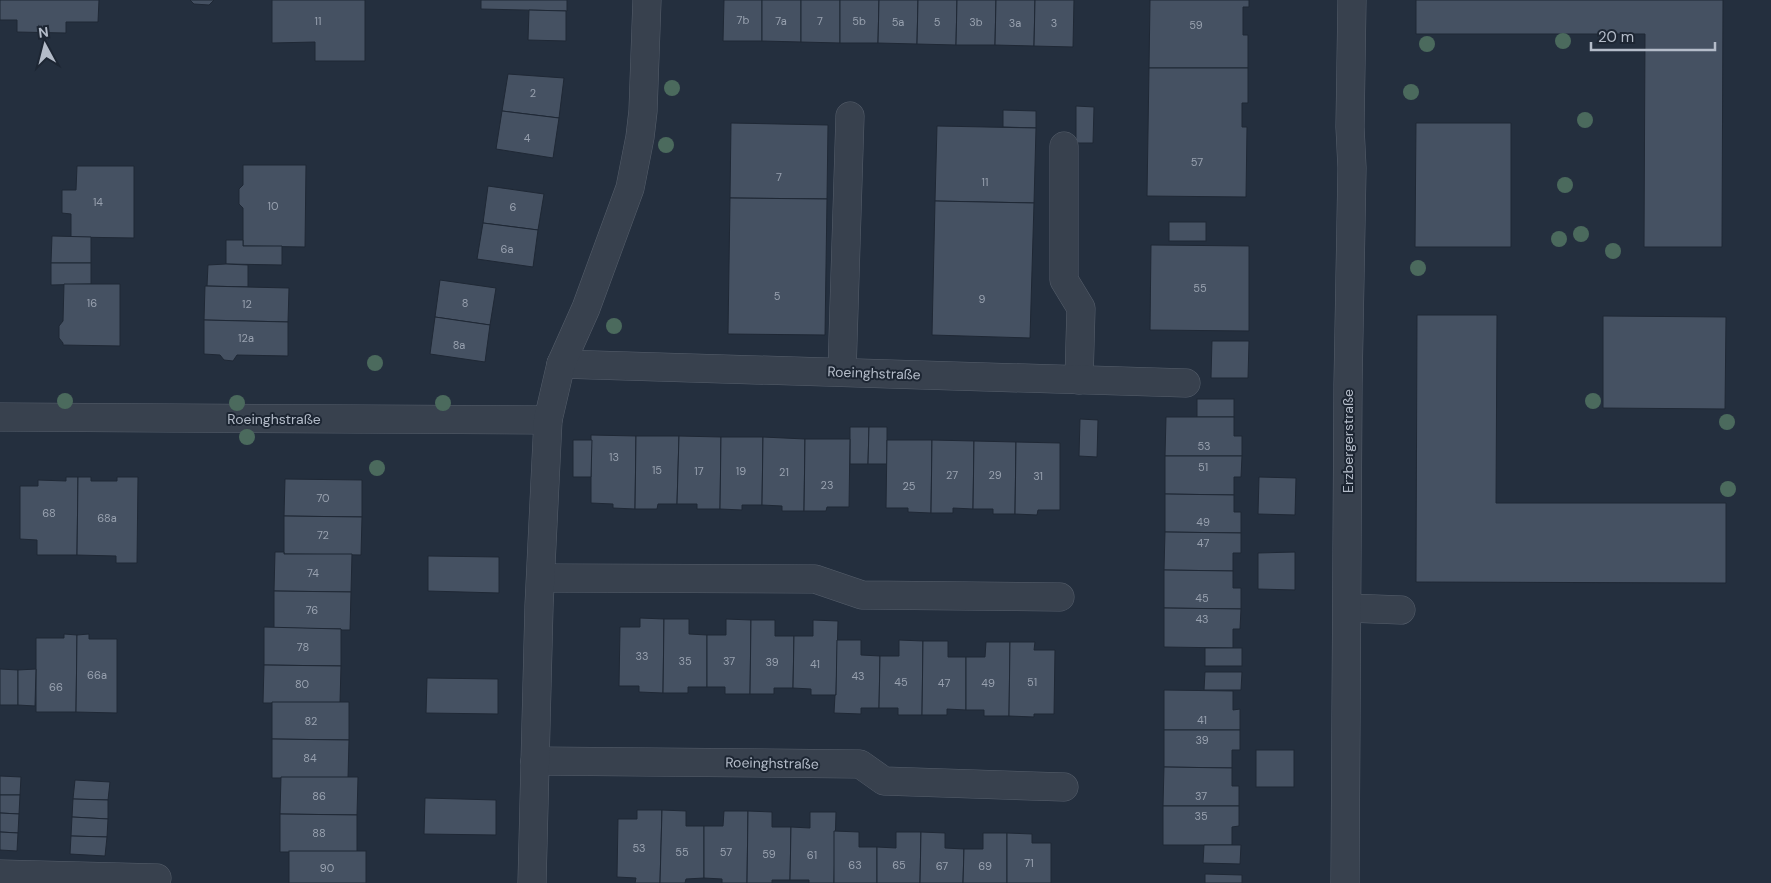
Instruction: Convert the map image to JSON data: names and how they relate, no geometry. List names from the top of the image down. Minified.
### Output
{"streets":{"street":["Roeinghstraße","Erzbergerstraße"]},"house_numbers":["7b","11","7a","7","5b","5a","5","3b","3a","3","59","2","4","57","7","11","14","10","6","6a","55","5","9","16","8","12","12a","8a","53","13","51","15","17","19","21","27","29","31","23","25","70","68","68a","49","72","47","74","45","76","43","78","33","35","37","39","41","66a","43","45","51","47","49","80","66","41","82","39","84","86","37","35","88","53","55","57","59","61","71","63","65","67","69","90"],"scale_bar":"20 m","north":"top"}
